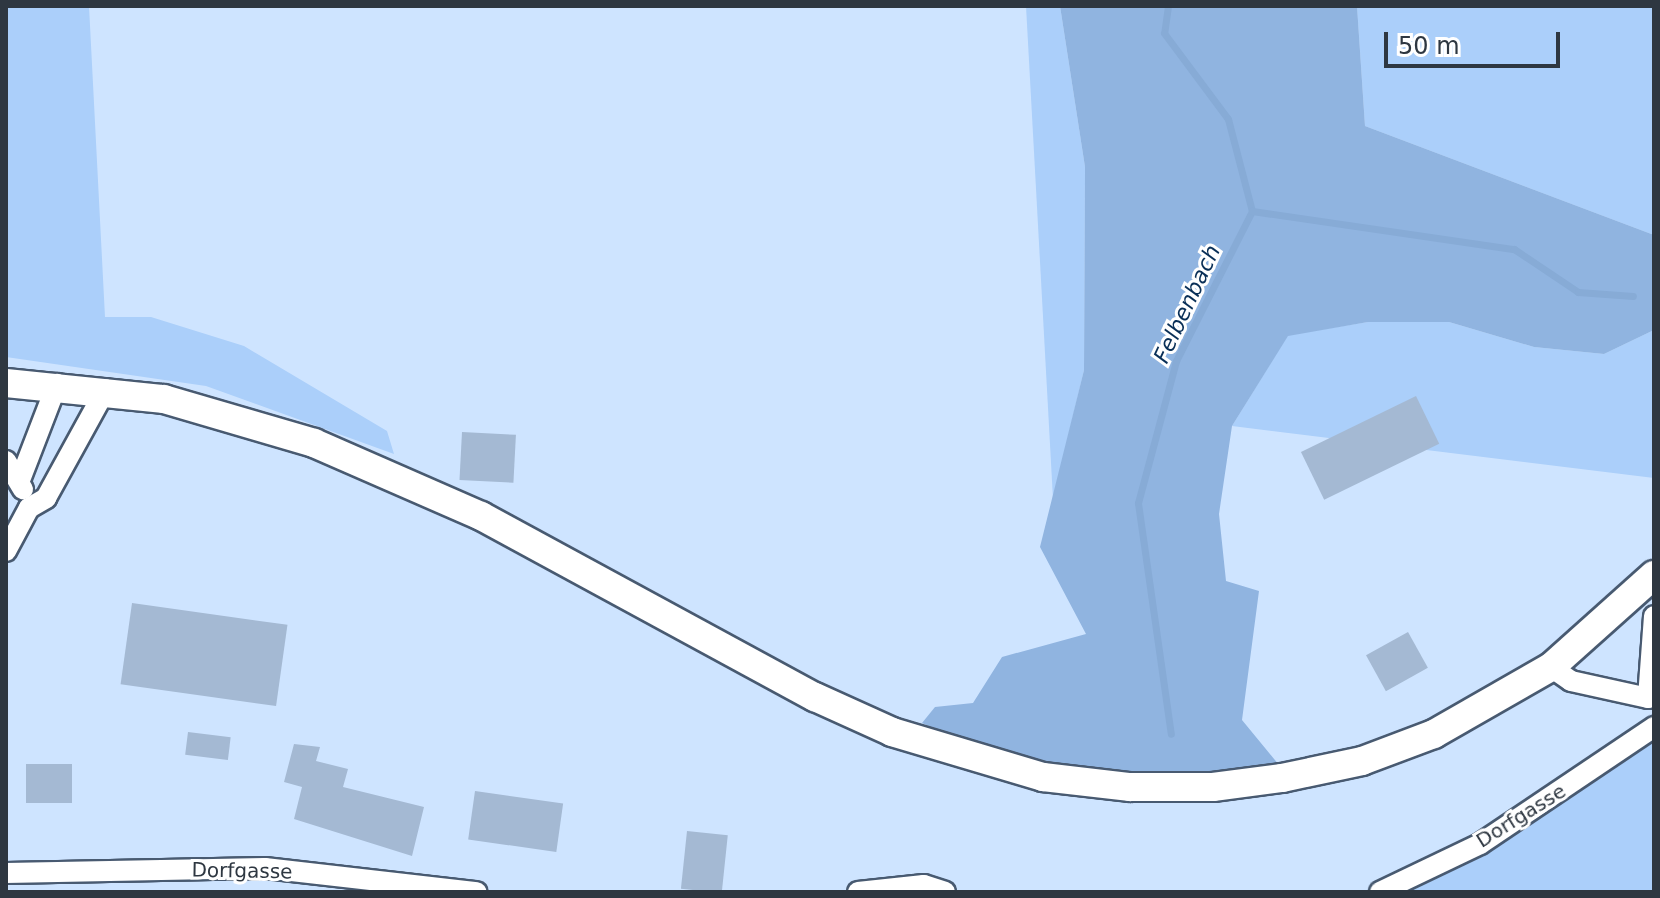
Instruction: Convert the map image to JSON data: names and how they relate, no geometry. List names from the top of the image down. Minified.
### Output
{"streets":{"street":["Dorfgasse"]},"water":["Felbenbach"],"scale_bar":"50 m"}
